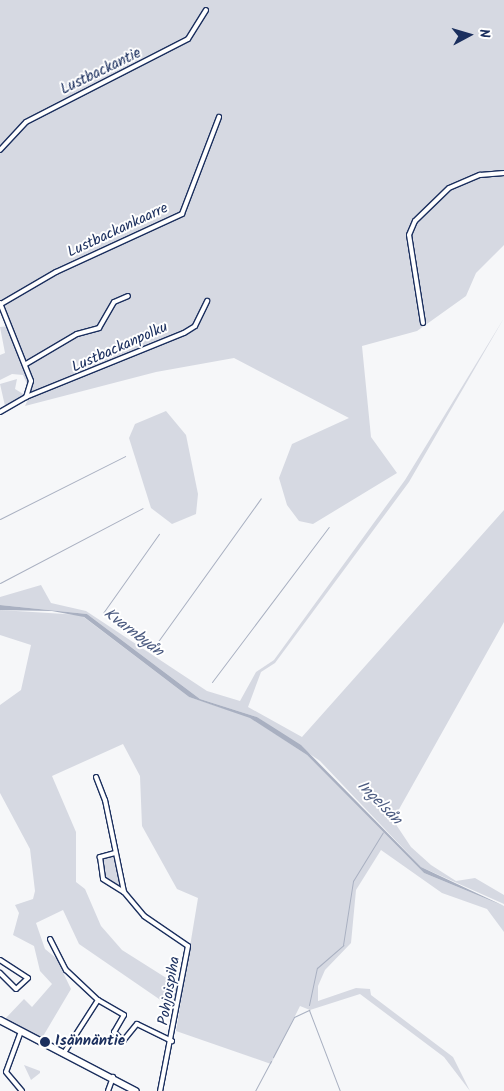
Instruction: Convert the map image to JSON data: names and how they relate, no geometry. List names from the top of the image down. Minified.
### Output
{"streets":{"street":["Lustbackantie","Lustbackankaarre","Lustbackanpolku","Pohjoispiha"]},"water":["Kvarnbyån","Ingelsån"],"places":["Isännäntie"],"north":"right"}
